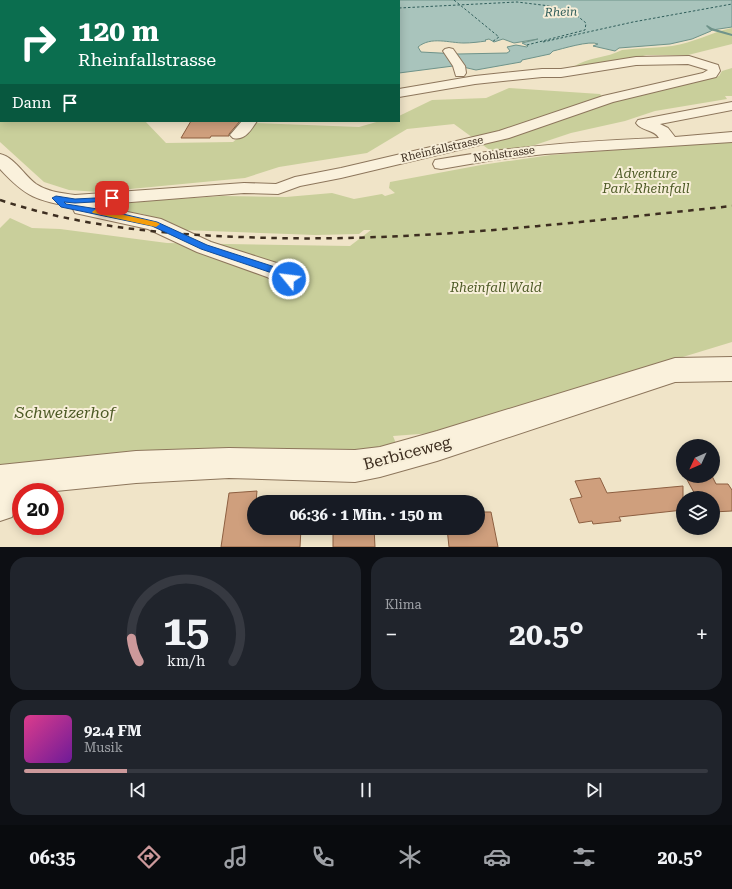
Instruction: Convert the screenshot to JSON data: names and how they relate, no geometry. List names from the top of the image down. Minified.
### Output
{"streets":{"street":["Rheinfallstrasse","Nohlstrasse","Berbiceweg"]},"crossings":[["Rheinfallstrasse","Nohlstrasse"]],"water":["Rhein"],"parks":["Adventure Park Rheinfall","Rheinfall Wald","Schweizerhof"],"north":"bottom left","page":{"turn":["120 m","Rheinfallstrasse"],"then":"Dann","limit":"20","trip":"06:36 · 1 Min. · 150 m","tile":"Klima","heat":["−","20.5°","+"],"song":["92.4 FM","Musik"],"tabs":["06:35","20.5°"],"gauge":["15","km/h"]}}
